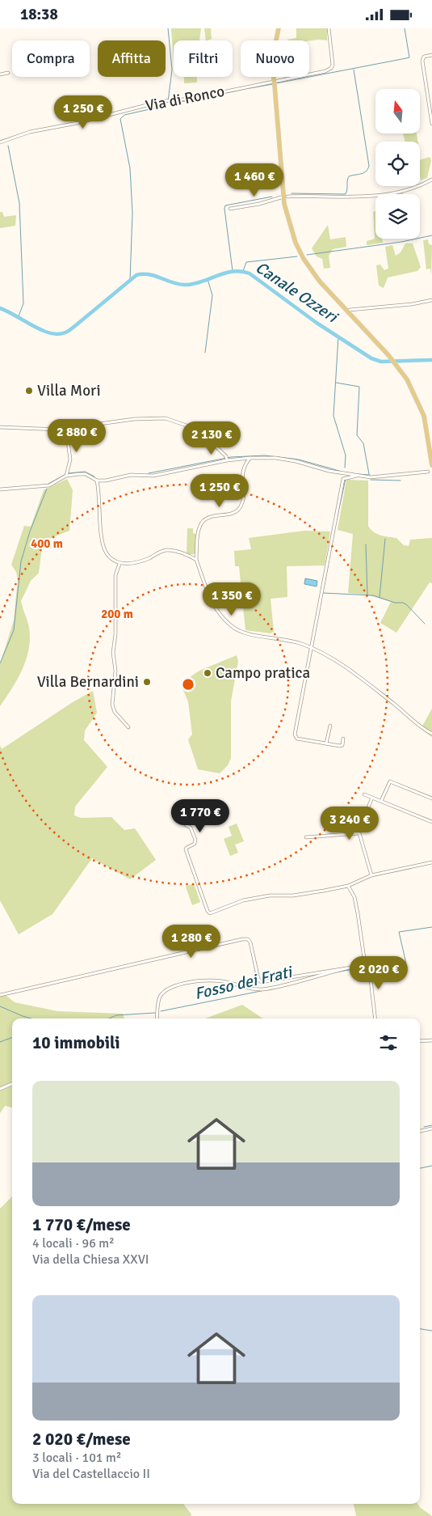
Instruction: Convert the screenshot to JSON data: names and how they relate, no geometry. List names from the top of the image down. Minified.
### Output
{"streets":{"street":["Via di Ronco"]},"water":["Canale Ozzeri","Fosso dei Frati"],"places":["Villa Mori","Campo pratica","Villa Bernardini"],"north":"top","page":{"status":"18:38","chip":["Compra","Affitta","Filtri","Nuovo"],"price":["1 250 €","1 460 €","2 880 €","2 130 €","1 250 €","1 350 €","1 770 €","3 240 €","1 280 €","2 020 €"],"heading":"10 immobili","list":[{"name":"1 770 €/mese","note":"4 locali · 96 m² · Via della Chiesa XXVI"},{"name":"2 020 €/mese","note":"3 locali · 101 m² · Via del Castellaccio II"}]},"rings":["400 m","200 m"]}
